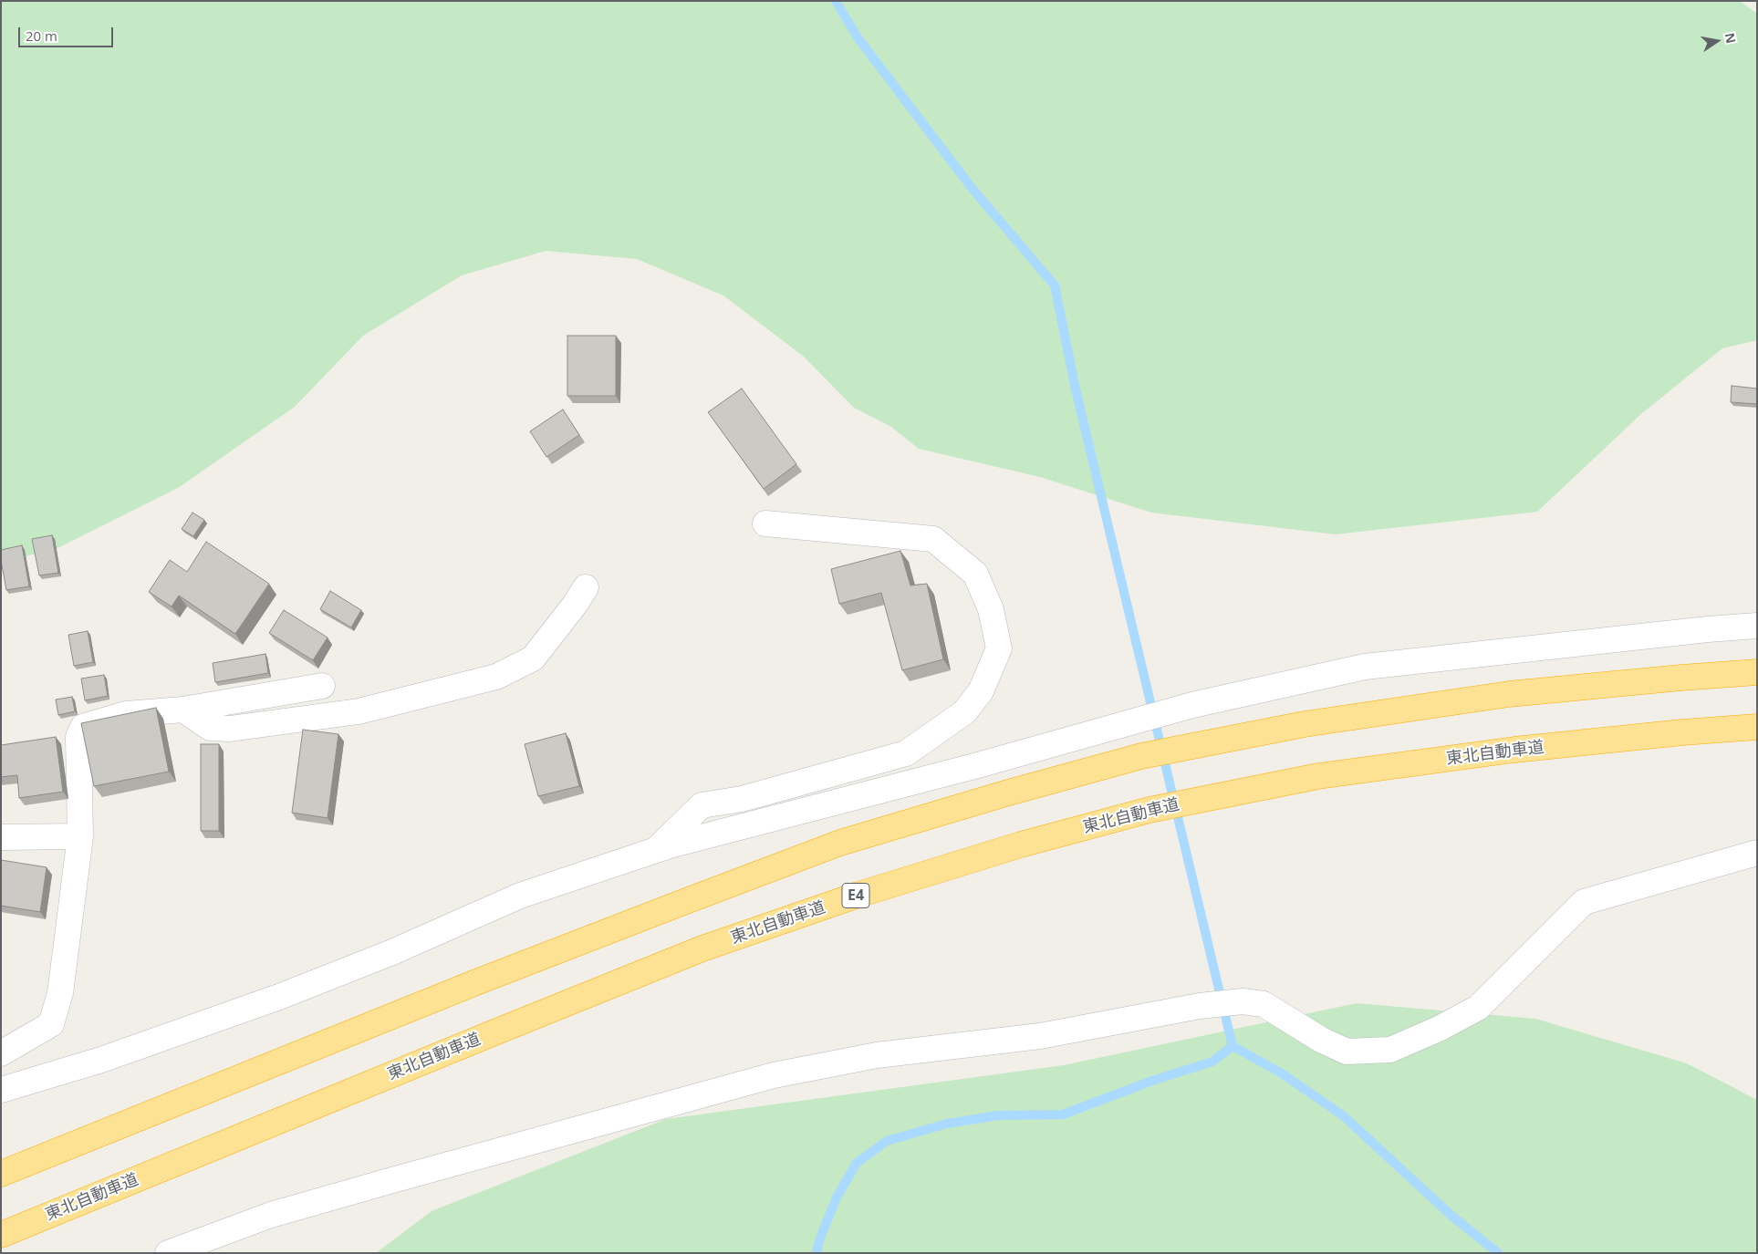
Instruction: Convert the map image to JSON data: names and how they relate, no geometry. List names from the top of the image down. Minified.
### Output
{"streets":{"highway":["東北自動車道","E4"]},"scale_bar":"20 m","north":"right"}
